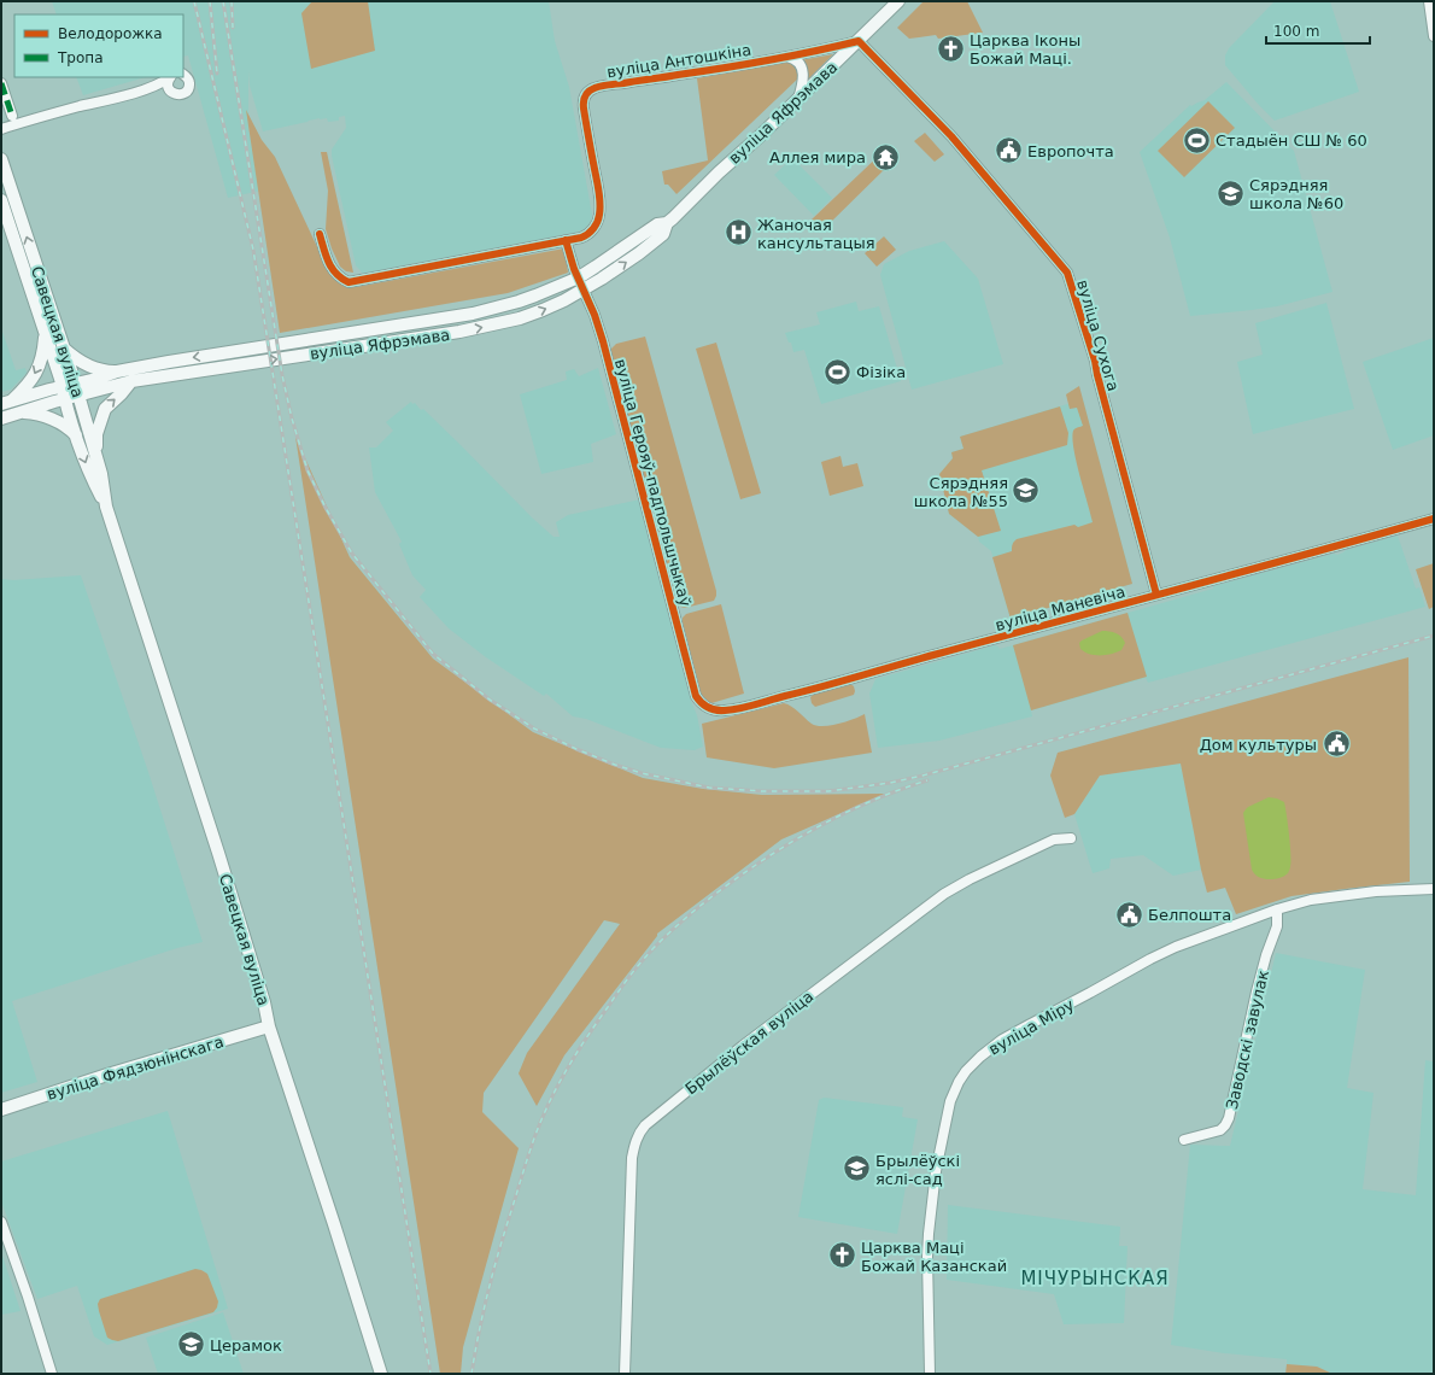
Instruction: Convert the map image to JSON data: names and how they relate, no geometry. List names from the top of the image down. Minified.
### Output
{"streets":{"main road":["вуліца Яфрэмава","Савецкая вуліца","вуліца Фядзюнінскага"],"street":["вуліца Антошкіна","вуліца Сухога","вуліца Герояў-падпольшчыкаў","вуліца Маневіча","вуліца Міру","Заводскі завулак","Брылёўская вуліца"]},"crossings":[["вуліца Антошкіна","вуліца Яфрэмава"],["вуліца Антошкіна","вуліца Сухога"],["вуліца Яфрэмава","Савецкая вуліца"],["вуліца Яфрэмава","вуліца Сухога"],["вуліца Яфрэмава","вуліца Герояў-падпольшчыкаў"],["Савецкая вуліца","вуліца Фядзюнінскага"],["вуліца Сухога","вуліца Маневіча"],["вуліца Герояў-падпольшчыкаў","вуліца Маневіча"],["вуліца Міру","Заводскі завулак"]],"districts":["МІЧУРЫНСКАЯ"],"places":{"church":["Царква Іконы Божай Маці.","Царква Маці Божай Казанскай"],"sports":["Стадыён СШ № 60","Фізіка"],"public building":["Европочта","Дом культуры","Белпошта"],"temple":["Аллея мира"],"school or university":["Сярэдняя школа №60","Сярэдняя школа №55","Брылёўскі яслі-сад","Церамок"],"hospital":["Жаночая кансультацыя"]},"legend":["Велодорожка","Тропа"],"scale_bar":"100 m"}
